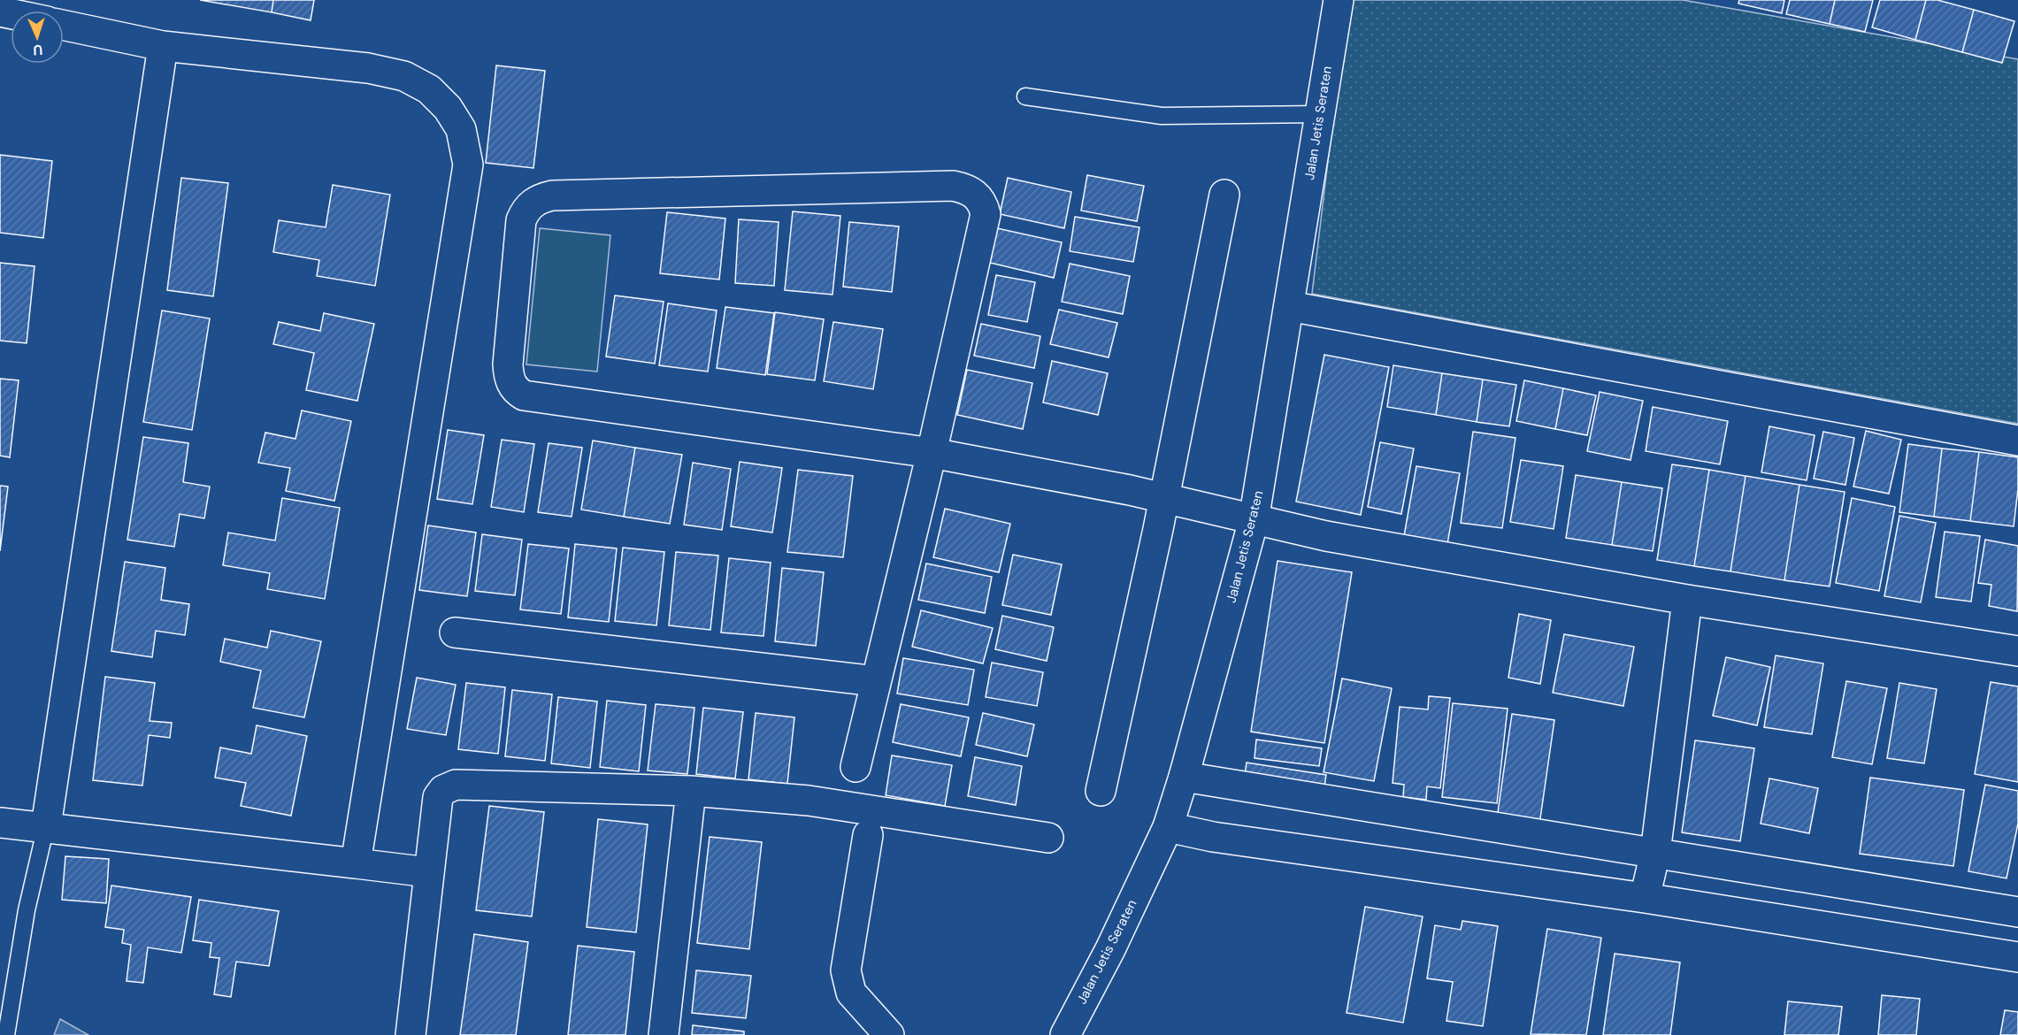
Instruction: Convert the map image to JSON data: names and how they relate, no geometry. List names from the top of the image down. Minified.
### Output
{"streets":{"street":["Jalan Jetis Seraten"]},"north":"bottom"}
